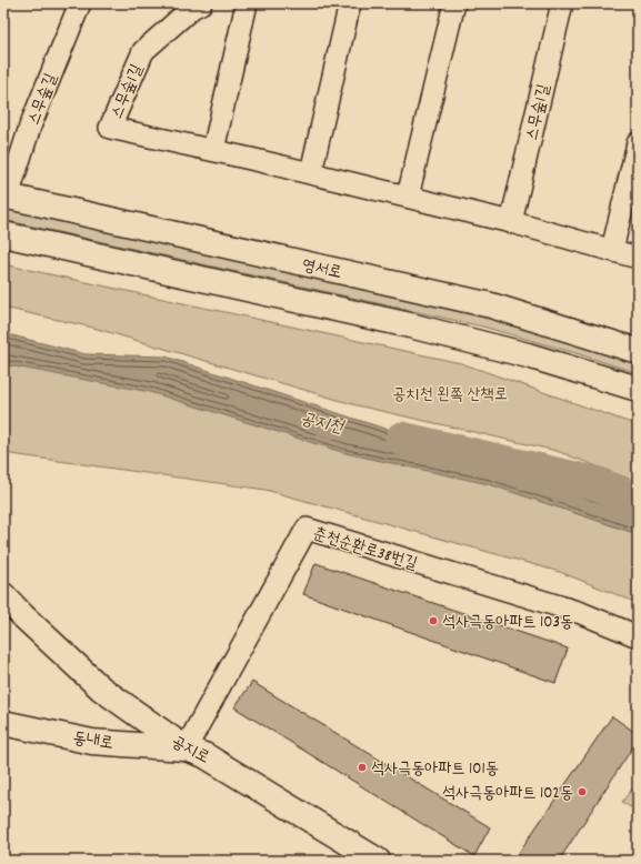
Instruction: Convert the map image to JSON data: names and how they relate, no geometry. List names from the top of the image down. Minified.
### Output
{"streets":{"street":["스무숲1길","스무숲길","영서로","춘천순환로38번길","동내로","공지로"]},"crossings":[["스무숲길","영서로"],["춘천순환로38번길","동내로"],["춘천순환로38번길","공지로"],["동내로","공지로"]],"water":["공지천"],"parks":["공치천 왼쪽 산책로"],"places":["석사극동아파트 103동","석사극동아파트 101동","석사극동아파트 102동"]}
